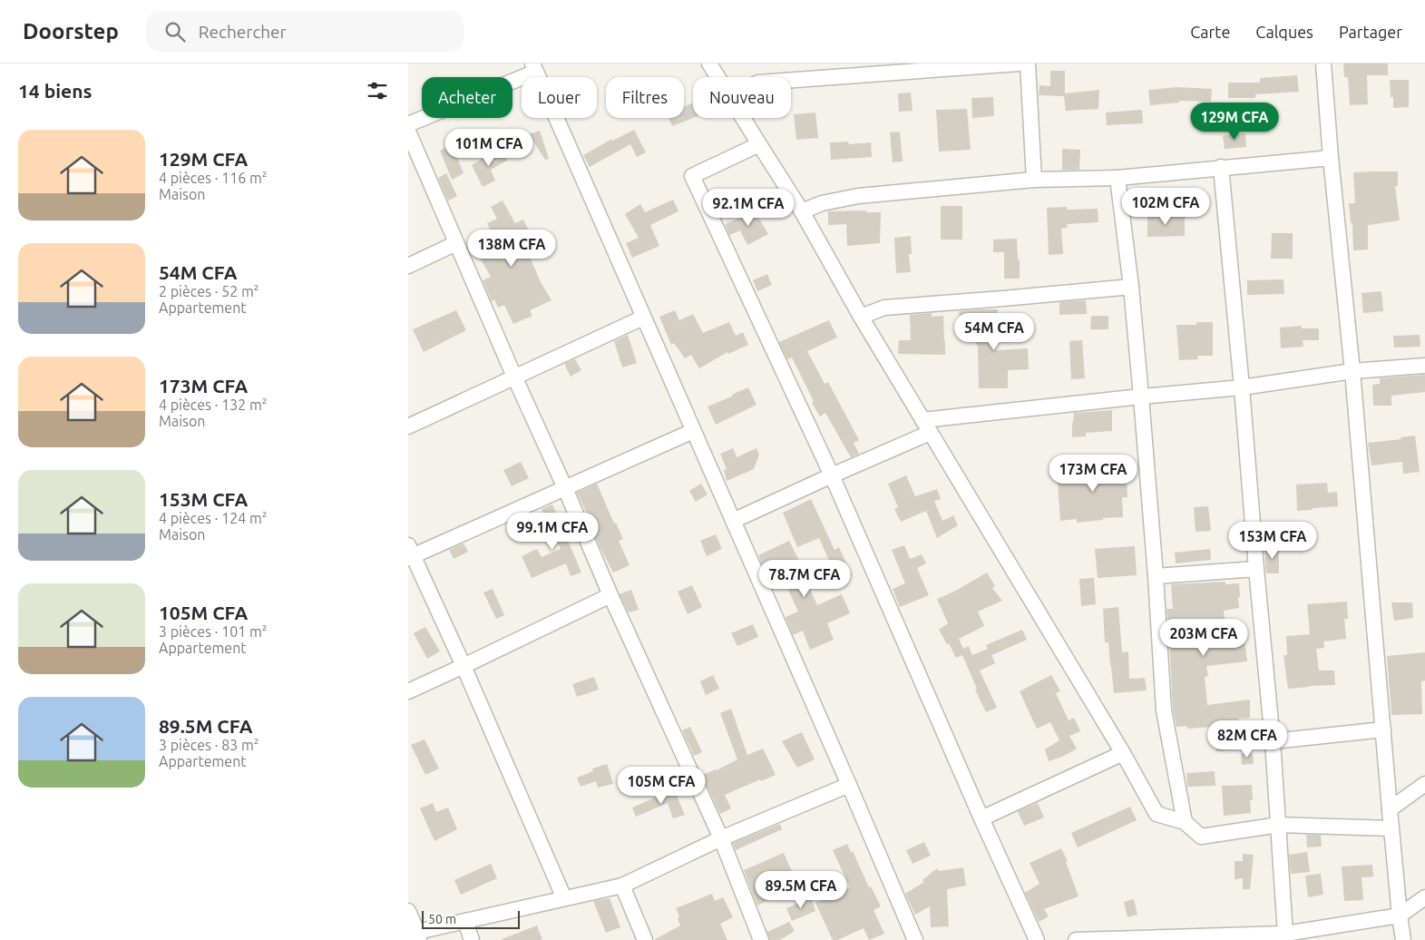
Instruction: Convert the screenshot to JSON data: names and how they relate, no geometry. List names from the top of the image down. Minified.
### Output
{"scale_bar":"50 m","page":{"header":"Doorstep","search":"Rechercher","nav":["Carte","Calques","Partager"],"heading":"14 biens","chip":["Acheter","Louer","Filtres","Nouveau"],"price":["129M CFA","101M CFA","102M CFA","92.1M CFA","138M CFA","54M CFA","173M CFA","99.1M CFA","153M CFA","78.7M CFA","203M CFA","82M CFA","105M CFA","89.5M CFA"],"list":[{"name":"129M CFA","note":"4 pièces · 116 m² · Maison"},{"name":"54M CFA","note":"2 pièces · 52 m² · Appartement"},{"name":"173M CFA","note":"4 pièces · 132 m² · Maison"},{"name":"153M CFA","note":"4 pièces · 124 m² · Maison"},{"name":"105M CFA","note":"3 pièces · 101 m² · Appartement"},{"name":"89.5M CFA","note":"3 pièces · 83 m² · Appartement"}],"scale":"50 m"}}
